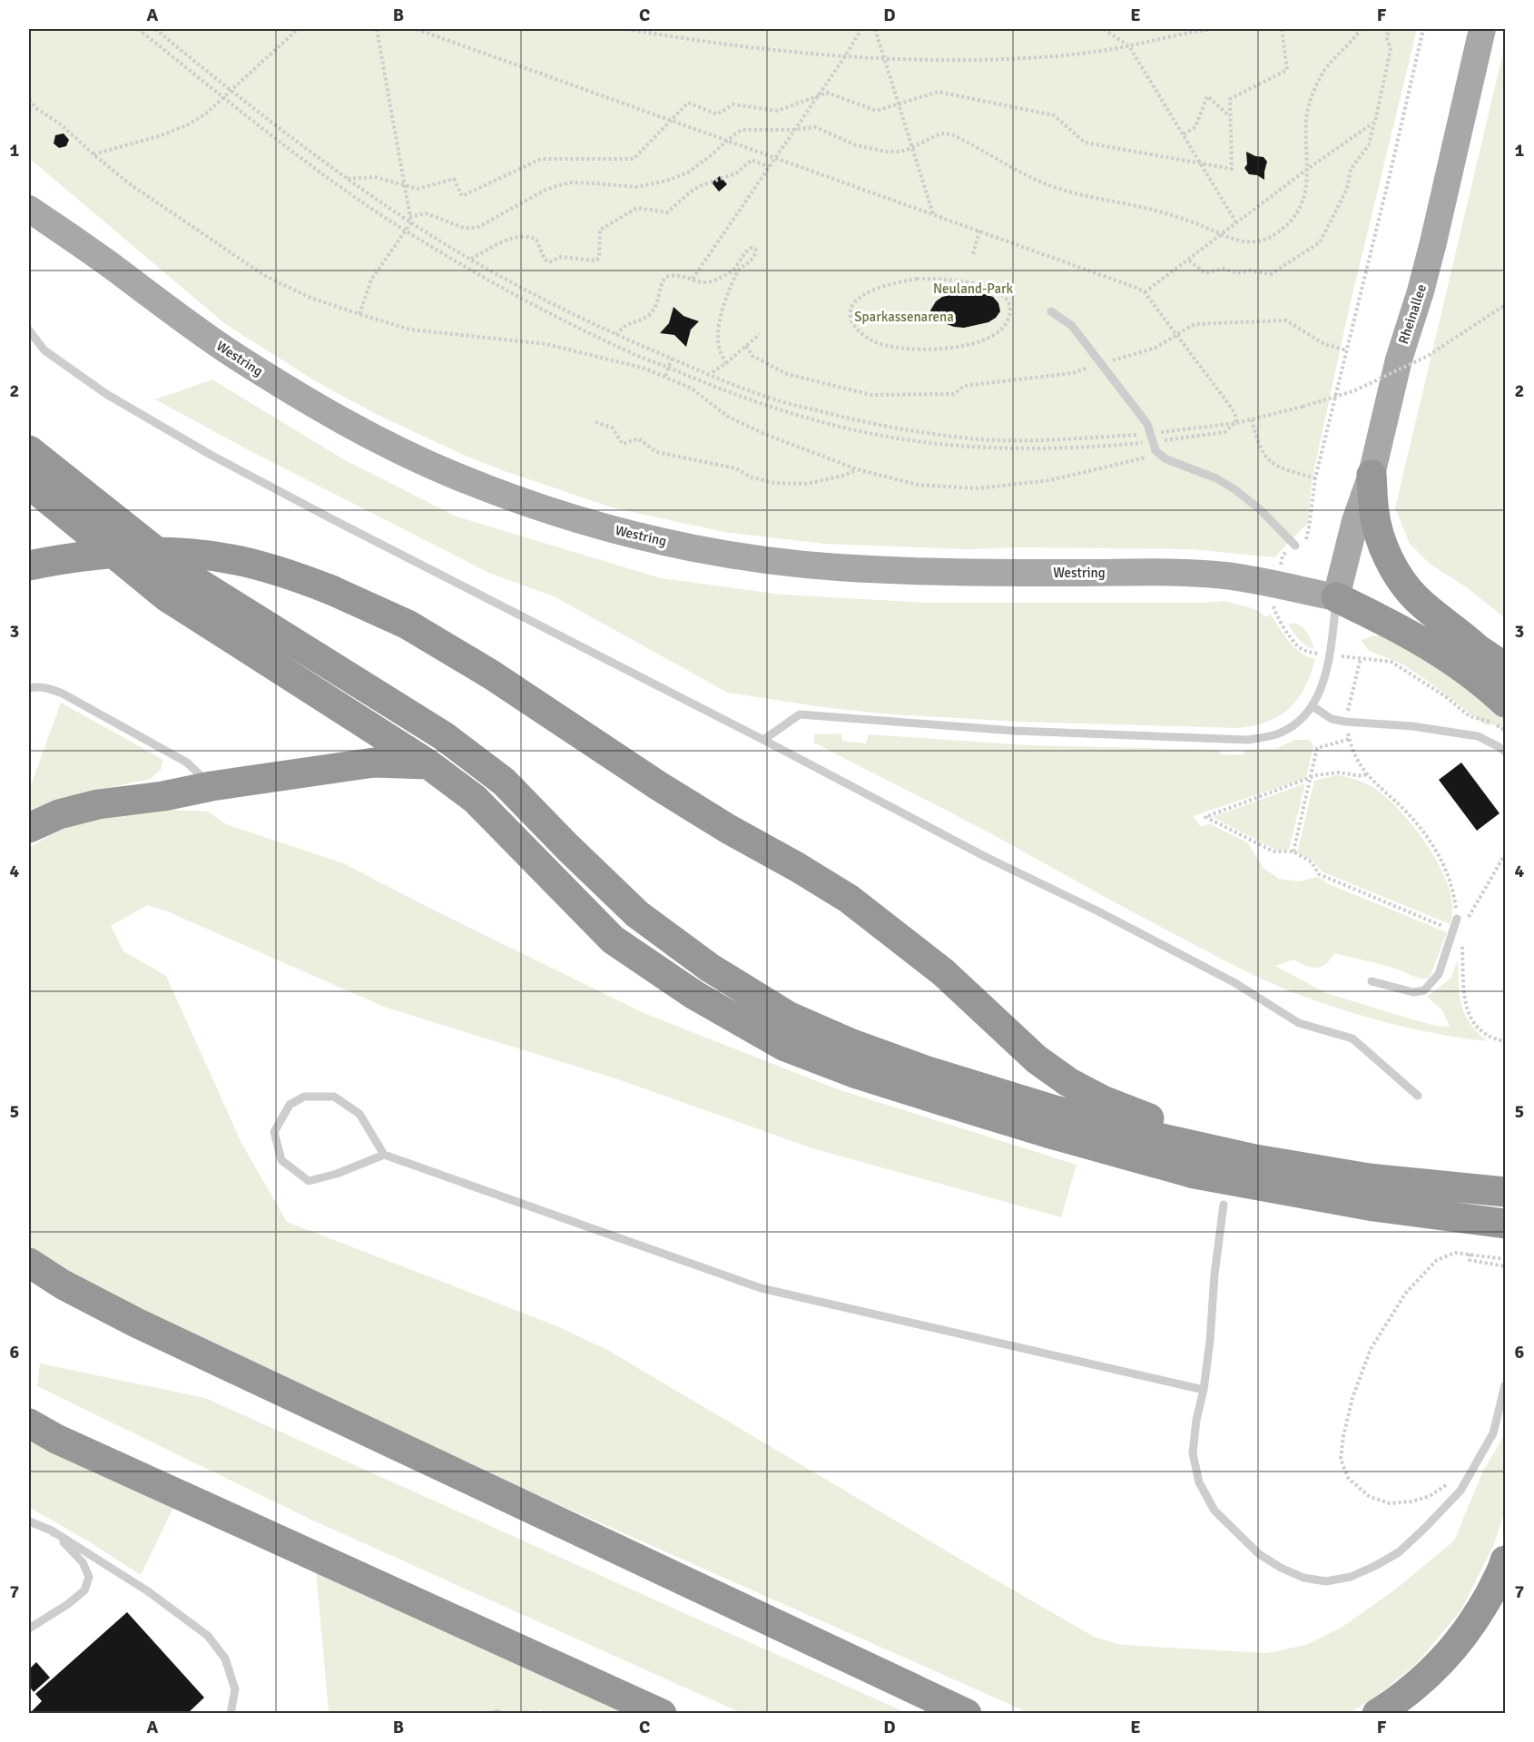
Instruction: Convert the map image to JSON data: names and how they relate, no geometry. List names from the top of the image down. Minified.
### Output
{"streets":{"main road":["Rheinallee","Westring"]},"crossings":[["Rheinallee","Westring"]],"parks":["Neuland-Park","Sparkassenarena"],"grid":{"columns":["A","B","C","D","E","F"],"rows":["1","2","3","4","5","6","7"]}}
